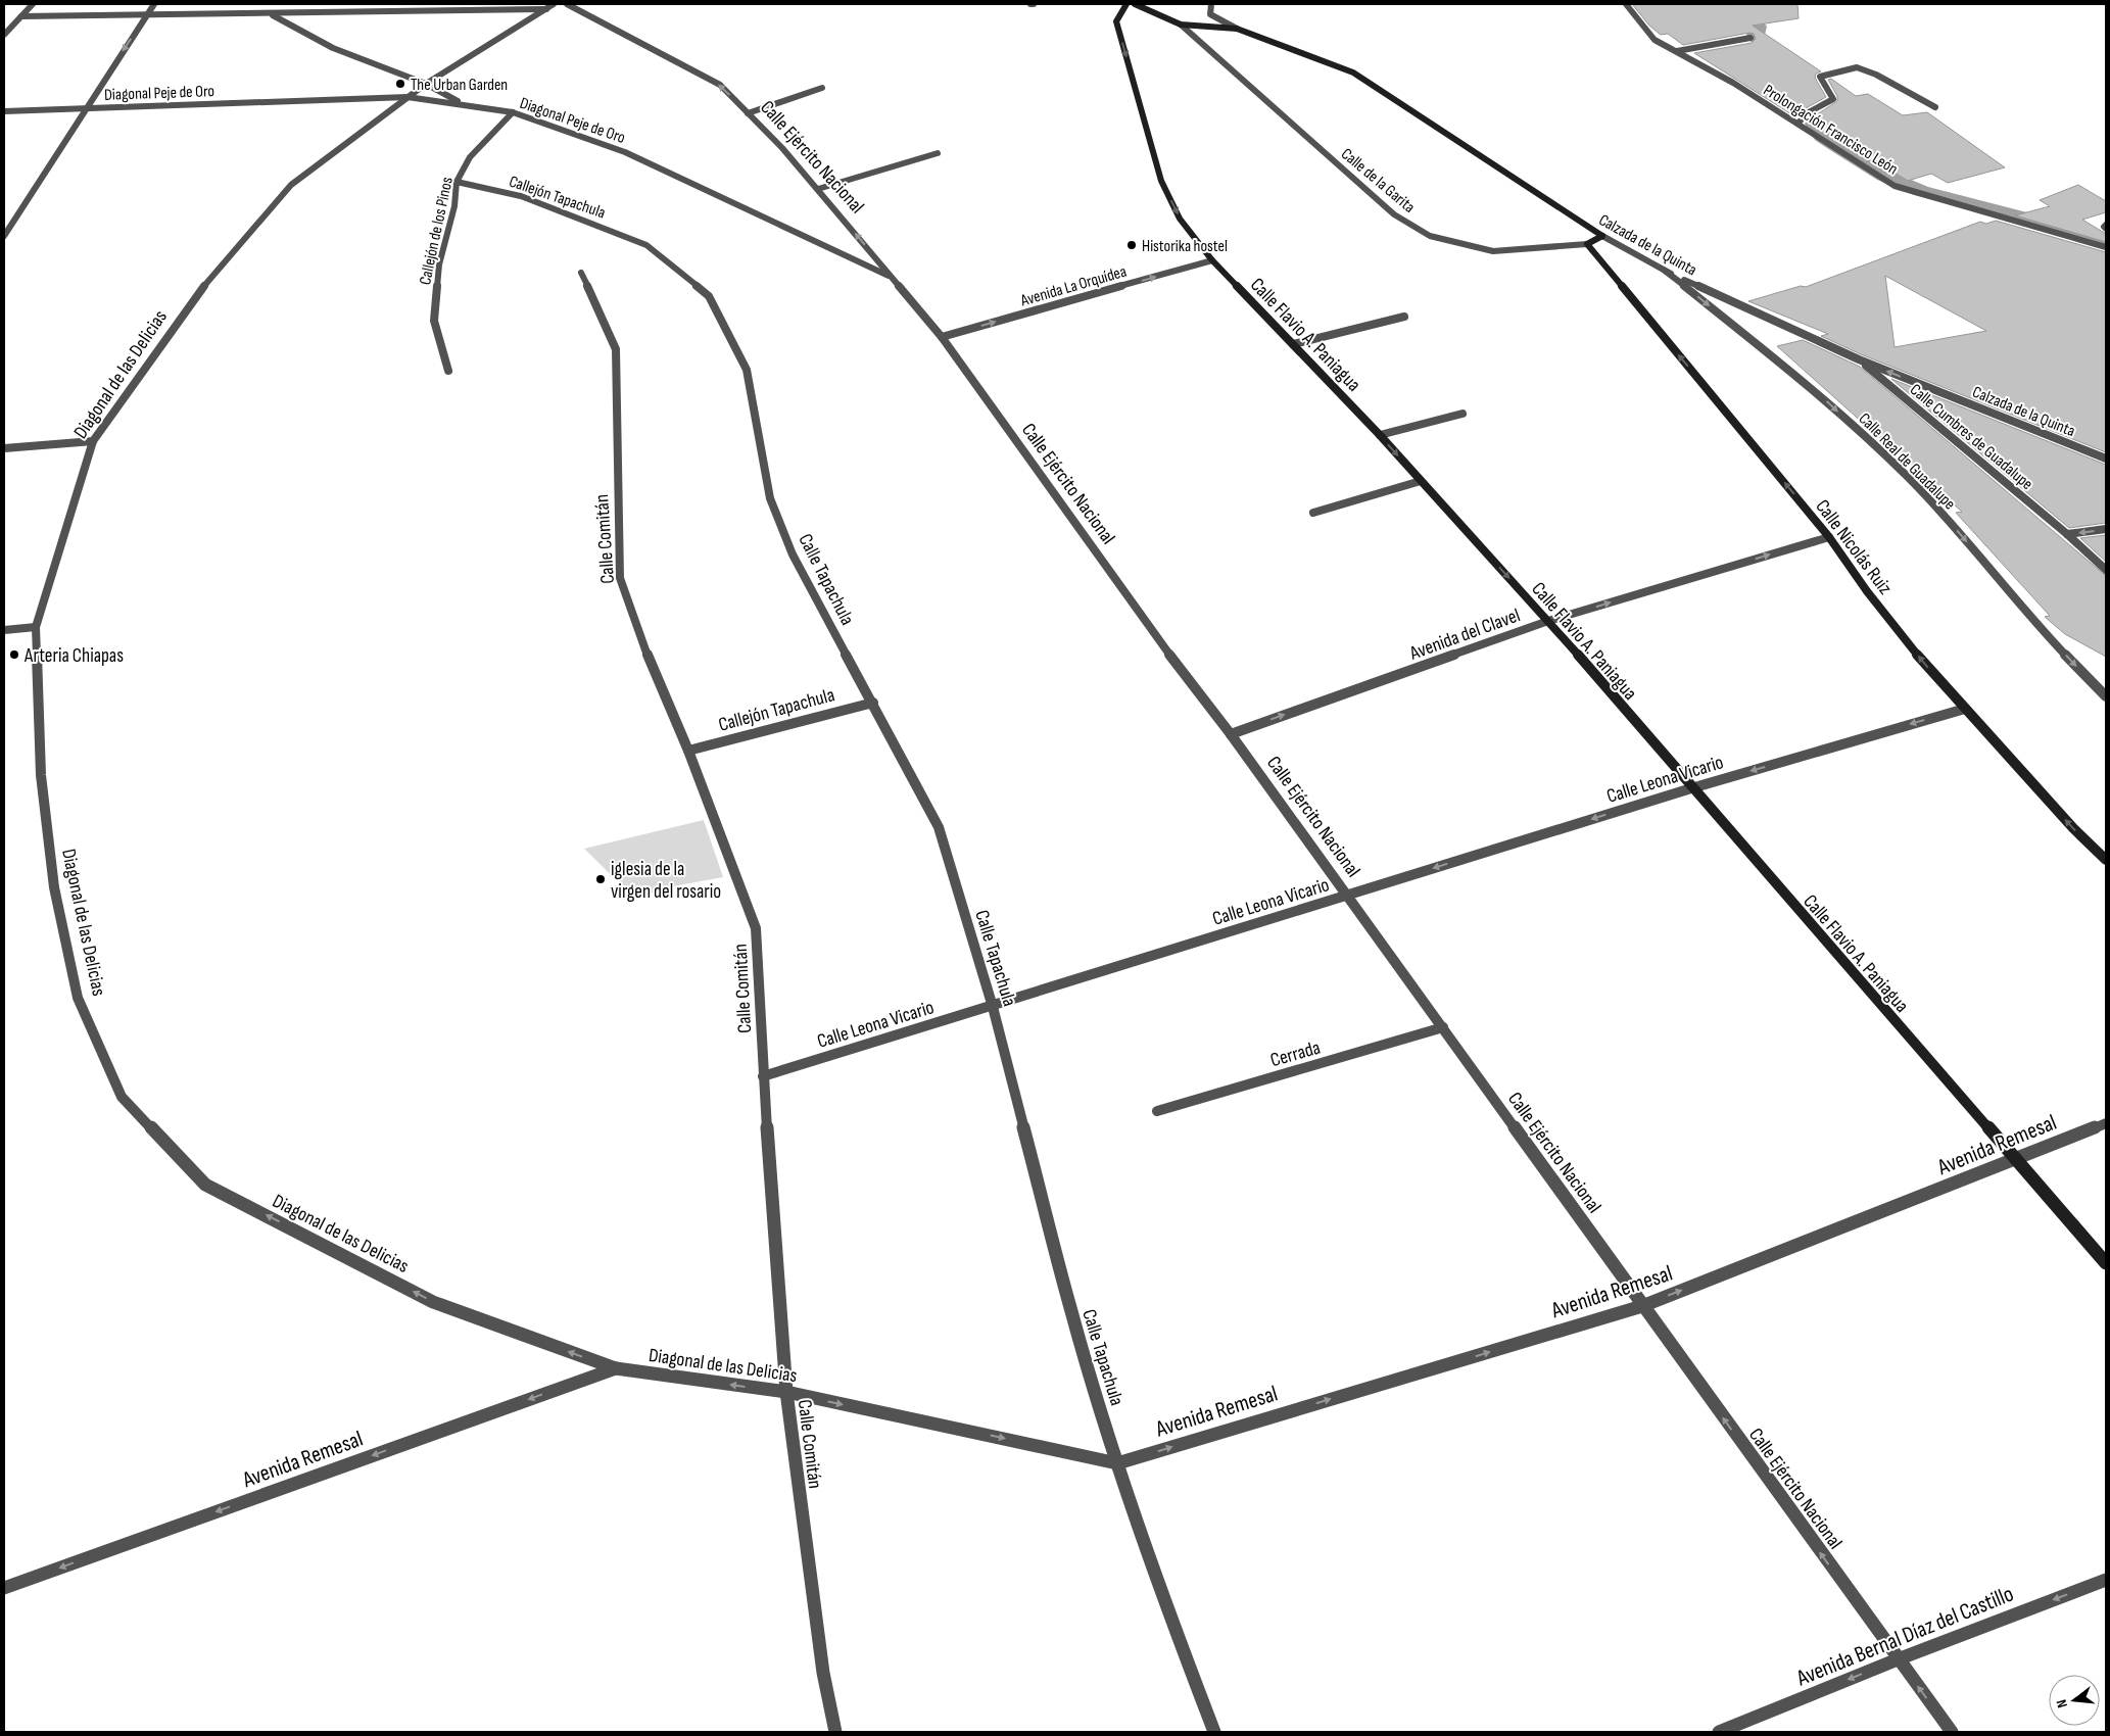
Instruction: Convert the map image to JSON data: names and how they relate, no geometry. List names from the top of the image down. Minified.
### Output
{"streets":{"street":["Diagonal Peje de Oro","Prolongación Francisco León","Calle Ejército Nacional","Calle de la Garita","Callejón Tapachula","Callejón de los Pinos","Calzada de la Quinta","Avenida La Orquídea","Calle Flavio A. Paniagua","Diagonal de las Delicias","Calle Cumbres de Guadalupe","Calle Real de Guadalupe","Calle Comitán","Calle Nicolás Ruiz","Calle Tapachula","Avenida del Clavel","Calle Leona Vicario","Cerrada","Avenida Remesal","Avenida Bernal Díaz del Castillo"]},"crossings":[["Diagonal Peje de Oro","Calle Ejército Nacional"],["Diagonal Peje de Oro","Callejón de los Pinos"],["Diagonal Peje de Oro","Diagonal de las Delicias"],["Calle Ejército Nacional","Avenida La Orquídea"],["Calle Ejército Nacional","Avenida del Clavel"],["Calle Ejército Nacional","Calle Leona Vicario"],["Calle Ejército Nacional","Cerrada"],["Calle Ejército Nacional","Avenida Remesal"],["Calle Ejército Nacional","Avenida Bernal Díaz del Castillo"],["Calle de la Garita","Calzada de la Quinta"],["Calle de la Garita","Calle Nicolás Ruiz"],["Callejón Tapachula","Callejón de los Pinos"],["Callejón Tapachula","Calle Comitán"],["Callejón Tapachula","Calle Tapachula"],["Calzada de la Quinta","Calle Cumbres de Guadalupe"],["Calzada de la Quinta","Calle Real de Guadalupe"],["Avenida La Orquídea","Calle Flavio A. Paniagua"],["Calle Flavio A. Paniagua","Avenida del Clavel"],["Calle Flavio A. Paniagua","Calle Leona Vicario"],["Calle Flavio A. Paniagua","Avenida Remesal"],["Diagonal de las Delicias","Calle Comitán"],["Diagonal de las Delicias","Calle Tapachula"],["Diagonal de las Delicias","Avenida Remesal"],["Calle Comitán","Calle Leona Vicario"],["Calle Nicolás Ruiz","Avenida del Clavel"],["Calle Nicolás Ruiz","Calle Leona Vicario"],["Calle Tapachula","Calle Leona Vicario"],["Calle Tapachula","Avenida Remesal"]],"one_way":["Calle Ejército Nacional","Avenida La Orquídea","Calle Real de Guadalupe","Calle Nicolás Ruiz","Avenida del Clavel","Calle Leona Vicario","Avenida Bernal Díaz del Castillo"],"places":["The Urban Garden","Historika hostel","Arteria Chiapas","iglesia de la virgen del rosario"],"north":"left"}
